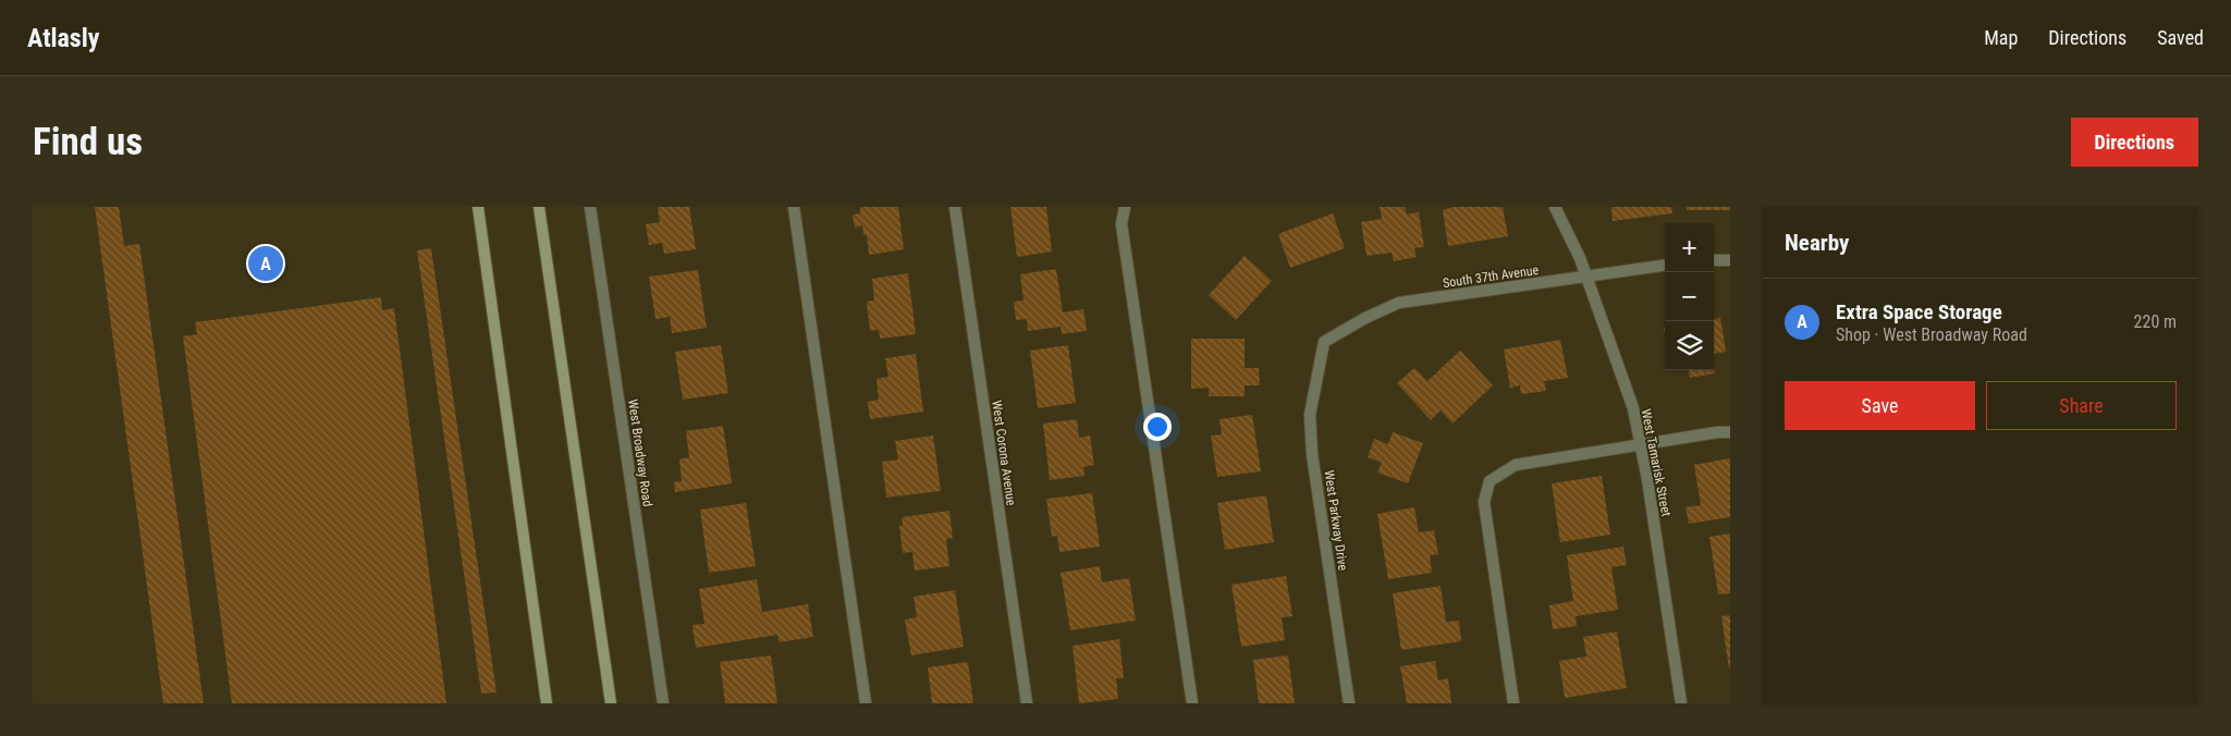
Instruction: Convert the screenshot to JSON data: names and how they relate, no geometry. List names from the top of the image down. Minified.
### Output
{"streets":{"street":["South 37th Avenue","West Broadway Road","West Corona Avenue","West Tamarisk Street","West Parkway Drive"]},"crossings":[["South 37th Avenue","West Tamarisk Street"],["South 37th Avenue","West Parkway Drive"]],"page":{"header":"Atlasly","nav":["Map","Directions","Saved"],"buttons":["Directions",["Save","Share"]],"title":"Find us","heading":"Nearby","map_buttons":["+","−"],"pins":"A","list":[{"mark":"A","name":"Extra Space Storage","note":"Shop · West Broadway Road","value":"220 m"}]}}
